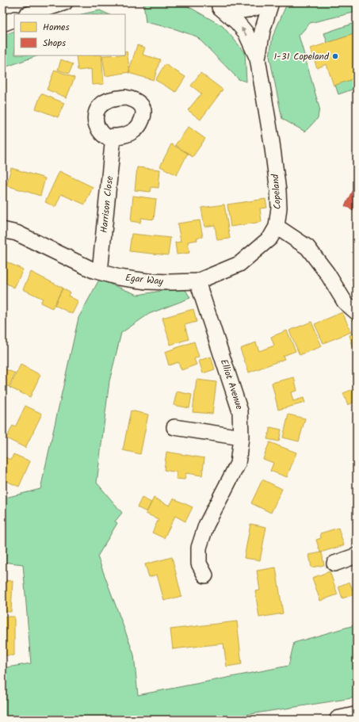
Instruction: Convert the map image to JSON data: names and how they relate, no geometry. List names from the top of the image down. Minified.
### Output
{"streets":{"street":["Copeland","Harrison Close","Egar Way","Elliot Avenue"]},"crossings":[["Copeland","Egar Way"],["Harrison Close","Egar Way"],["Egar Way","Elliot Avenue"]],"places":["1-31 Copeland"],"legend":["Homes","Shops"]}
